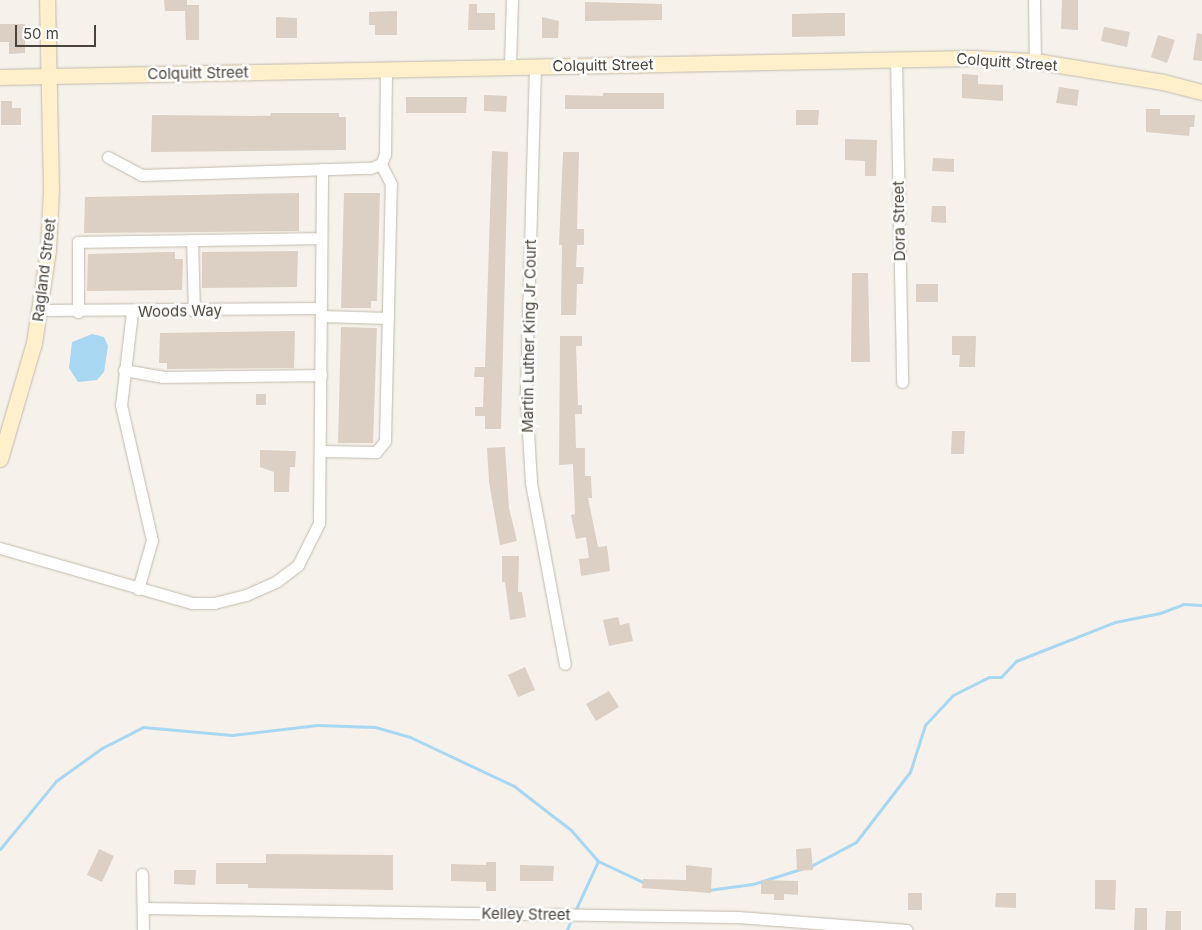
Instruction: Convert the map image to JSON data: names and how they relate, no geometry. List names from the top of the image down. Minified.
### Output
{"streets":{"street":["Colquitt Street","Dora Street","Ragland Street","Woods Way","Martin Luther King Jr Court","Kelley Street"]},"crossings":[["Colquitt Street","Dora Street"],["Colquitt Street","Ragland Street"],["Colquitt Street","Martin Luther King Jr Court"],["Ragland Street","Woods Way"]],"scale_bar":"50 m"}
